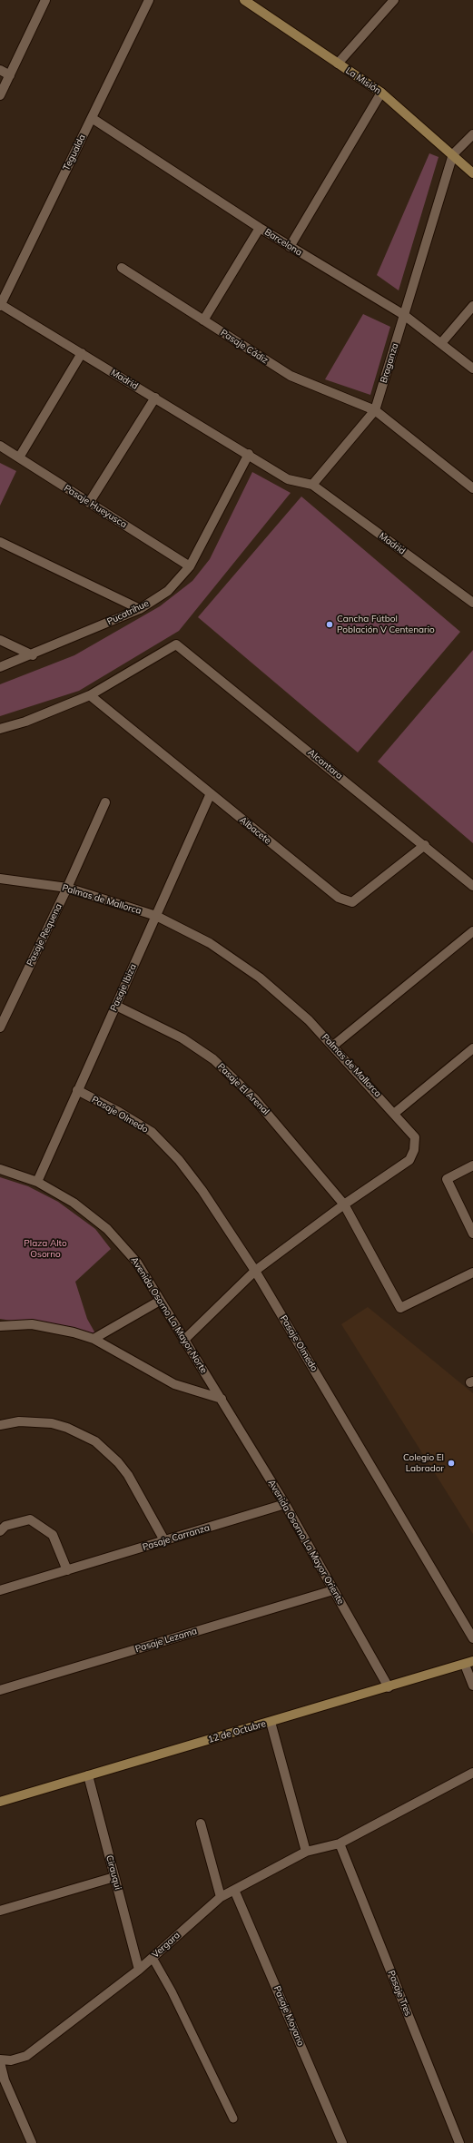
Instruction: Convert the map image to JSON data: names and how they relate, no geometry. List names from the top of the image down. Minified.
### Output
{"streets":{"street":["La Misión","Tegualda","Barcelona","Pasaje Cádiz","Braganza","Madrid","Pasaje Hueyusca","Pucatrihue","Alcantara","Albacete","Palmas de Mallorca","Pasaje Requena","Pasaje Ibiza","Pasaje El Arenal","Pasaje Olmedo","Avenida Osorno La Mayor Norte","Pasaje Carranza","Avenida Osorno La Mayor Oriente","Pasaje Lezama","12 de Octubre","Cirauqui","Vergara","Pasaje Tres","Pasaje Moyano"]},"crossings":[["La Misión","Braganza"],["Tegualda","Barcelona"],["Tegualda","Madrid"],["Barcelona","Braganza"],["Pasaje Cádiz","Braganza"],["Braganza","Madrid"],["Madrid","Pucatrihue"],["Pasaje Hueyusca","Pucatrihue"],["Alcantara","Albacete"],["Albacete","Pasaje Ibiza"],["Palmas de Mallorca","Pasaje Requena"],["Palmas de Mallorca","Pasaje Ibiza"],["Palmas de Mallorca","Pasaje El Arenal"],["Palmas de Mallorca","Pasaje Olmedo"],["Palmas de Mallorca","Avenida Osorno La Mayor Norte"],["Pasaje Ibiza","Pasaje El Arenal"],["Pasaje Ibiza","Pasaje Olmedo"],["Pasaje Ibiza","Avenida Osorno La Mayor Norte"],["Avenida Osorno La Mayor Norte","Avenida Osorno La Mayor Oriente"],["Pasaje Carranza","Avenida Osorno La Mayor Oriente"],["Avenida Osorno La Mayor Oriente","Pasaje Lezama"],["Avenida Osorno La Mayor Oriente","12 de Octubre"],["12 de Octubre","Cirauqui"],["Cirauqui","Vergara"],["Vergara","Pasaje Tres"],["Vergara","Pasaje Moyano"]],"parks":["Plaza Alto Osorno"],"places":["Cancha Fútbol Población V Centenario","Colegio El Labrador"]}
